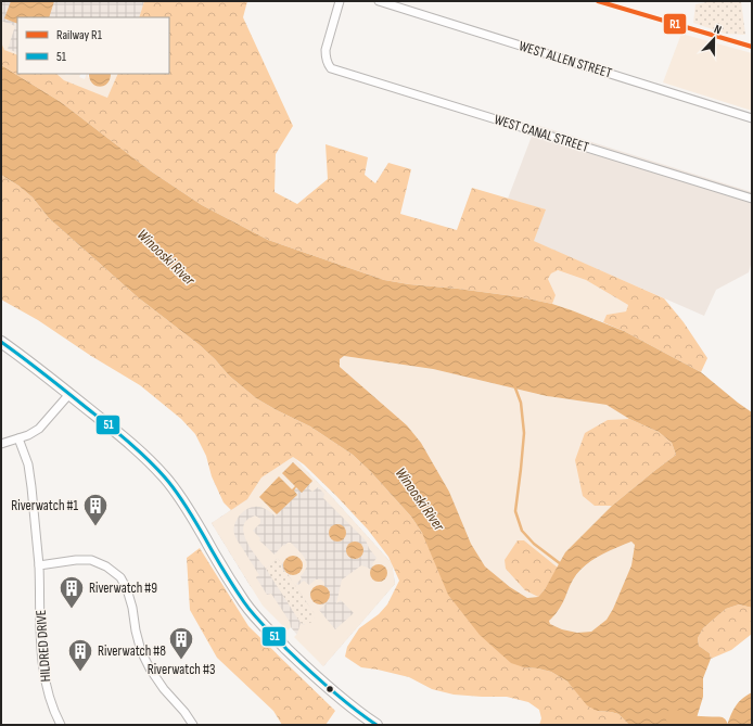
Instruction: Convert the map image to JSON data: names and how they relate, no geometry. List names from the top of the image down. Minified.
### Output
{"streets":{"street":["WEST ALLEN STREET","WEST CANAL STREET","HILDRED DRIVE"]},"water":["Winooski River"],"places":{"building":["Riverwatch #1","Riverwatch #9","Riverwatch #3","Riverwatch #8"]},"lines":["rail line R1","transit line 51"],"legend":["Railway R1","51"],"north":"top"}
